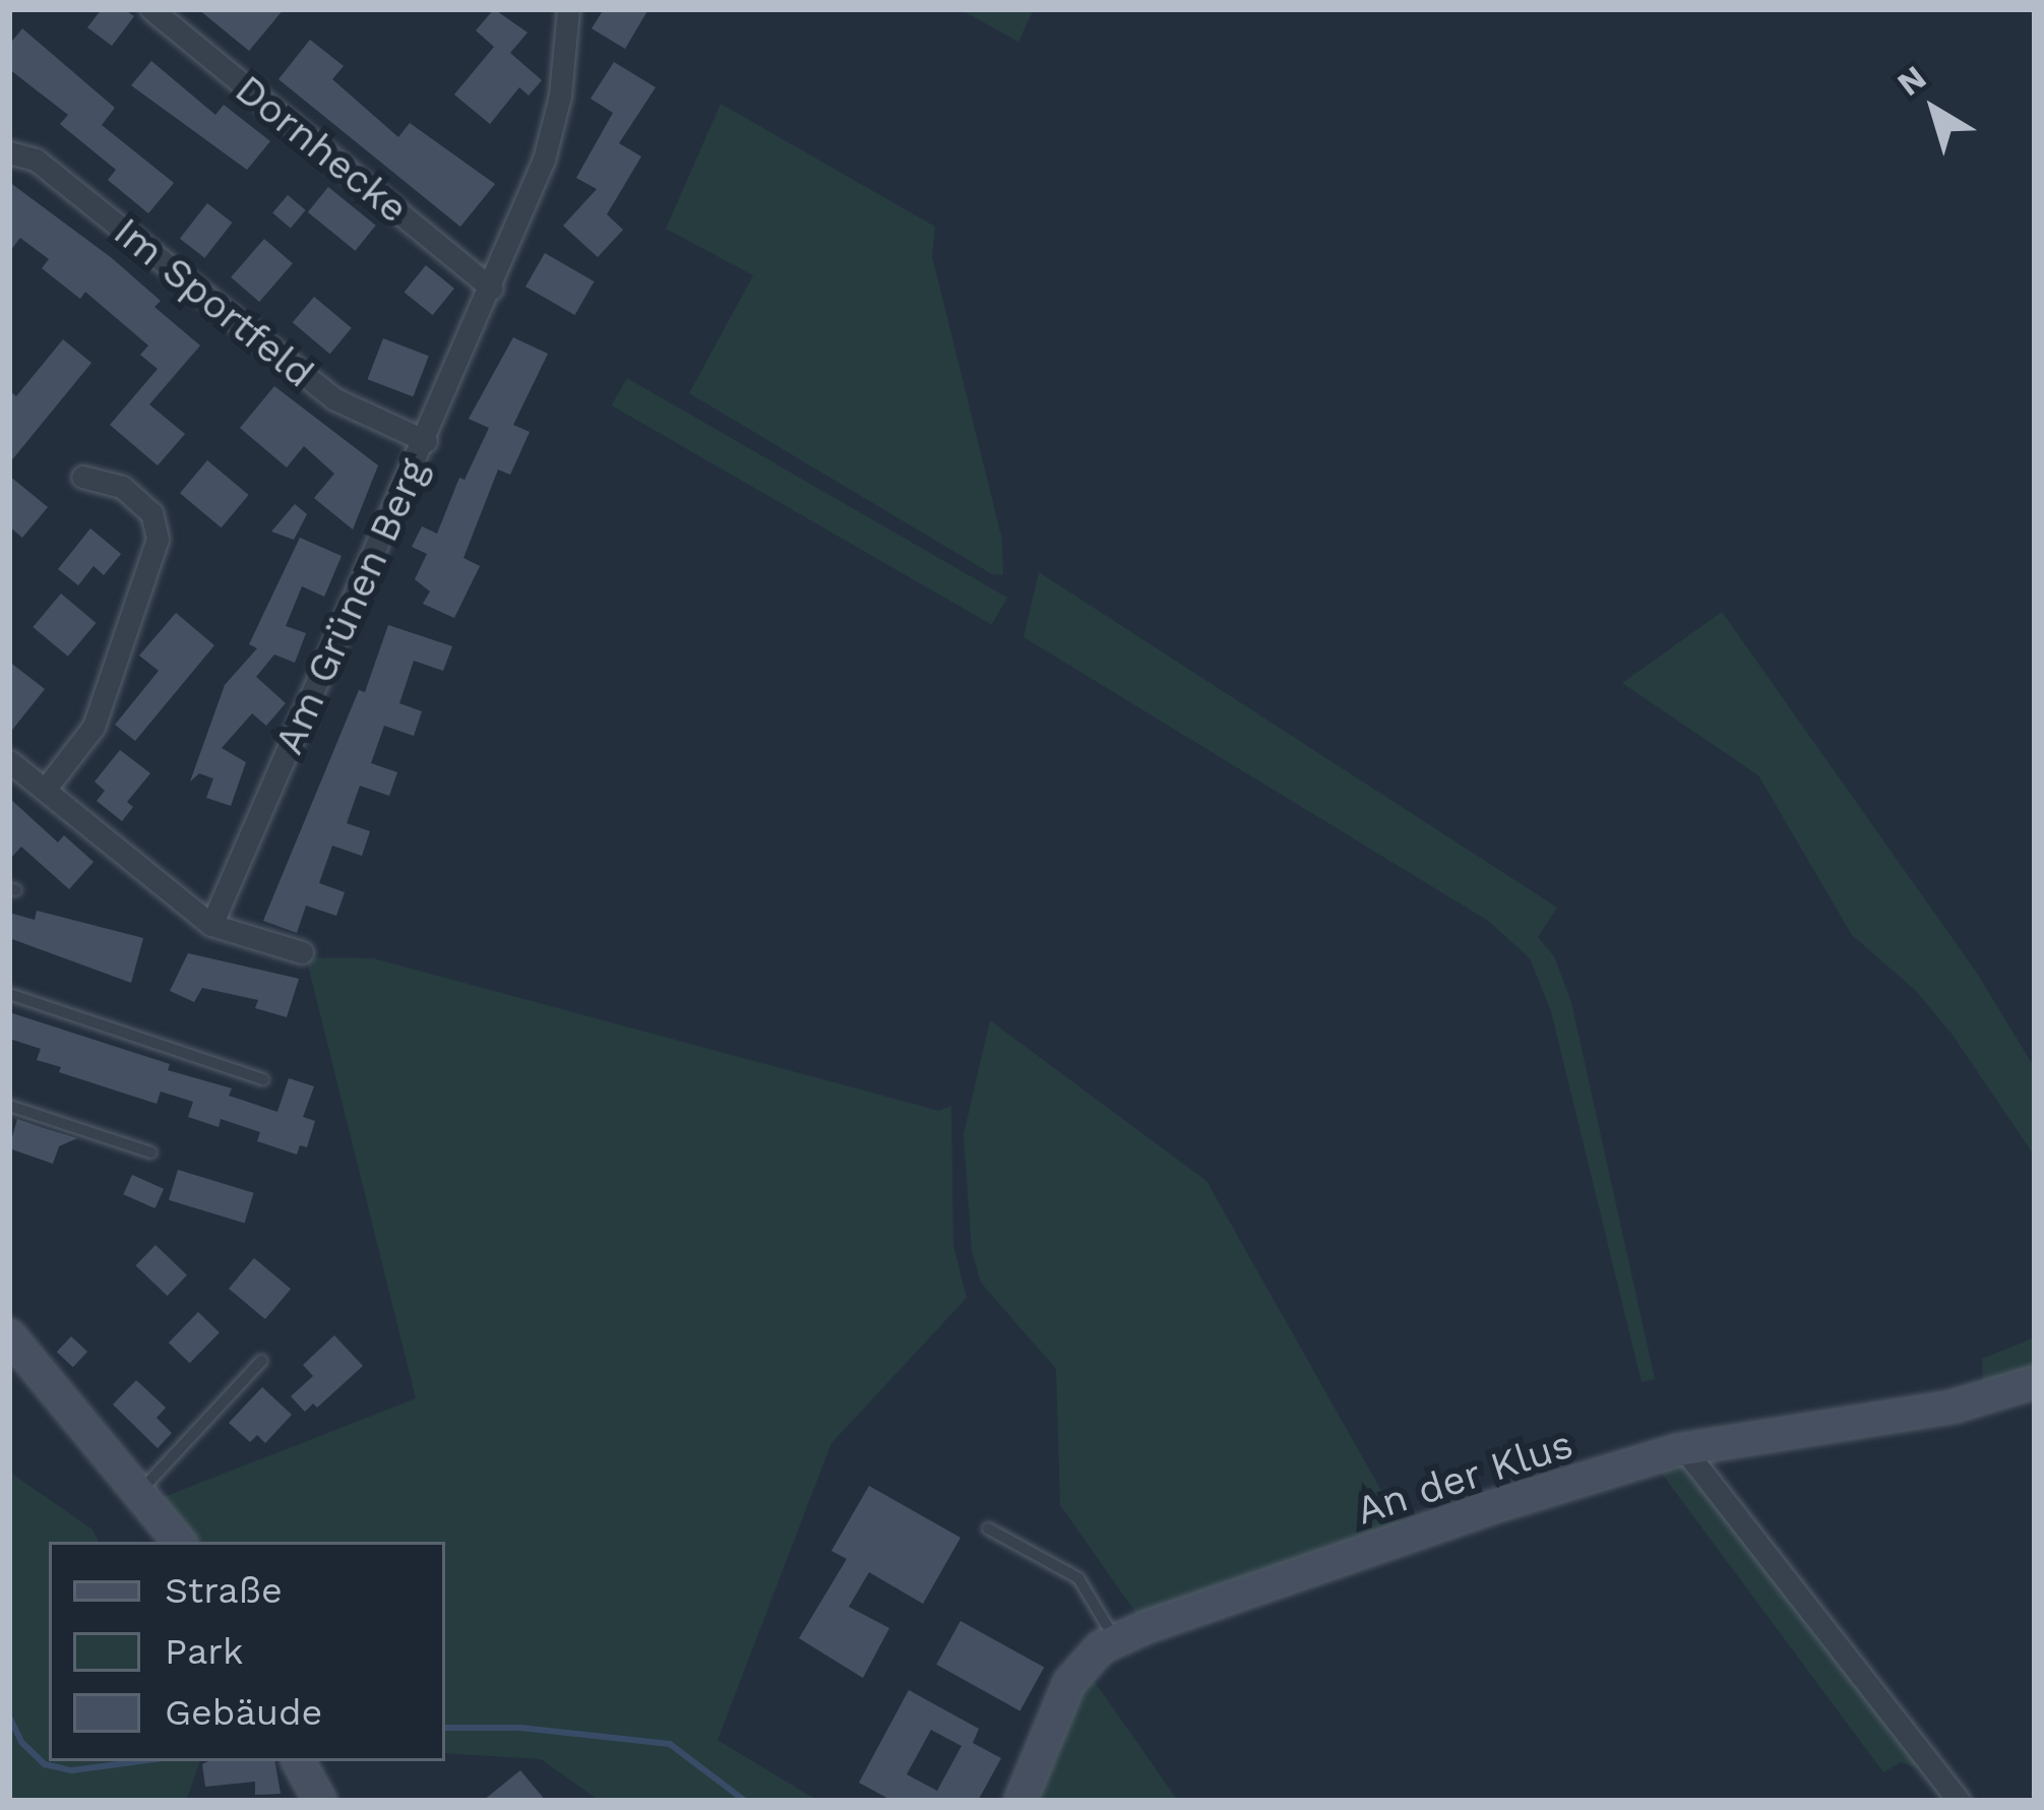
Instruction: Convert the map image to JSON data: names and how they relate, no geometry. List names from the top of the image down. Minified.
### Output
{"streets":{"street":["Dornhecke","Im Sportfeld","Am Grünen Berg","An der Klus"]},"crossings":[["Dornhecke","Am Grünen Berg"],["Im Sportfeld","Am Grünen Berg"]],"legend":["Straße","Park","Gebäude"],"north":"top left"}
